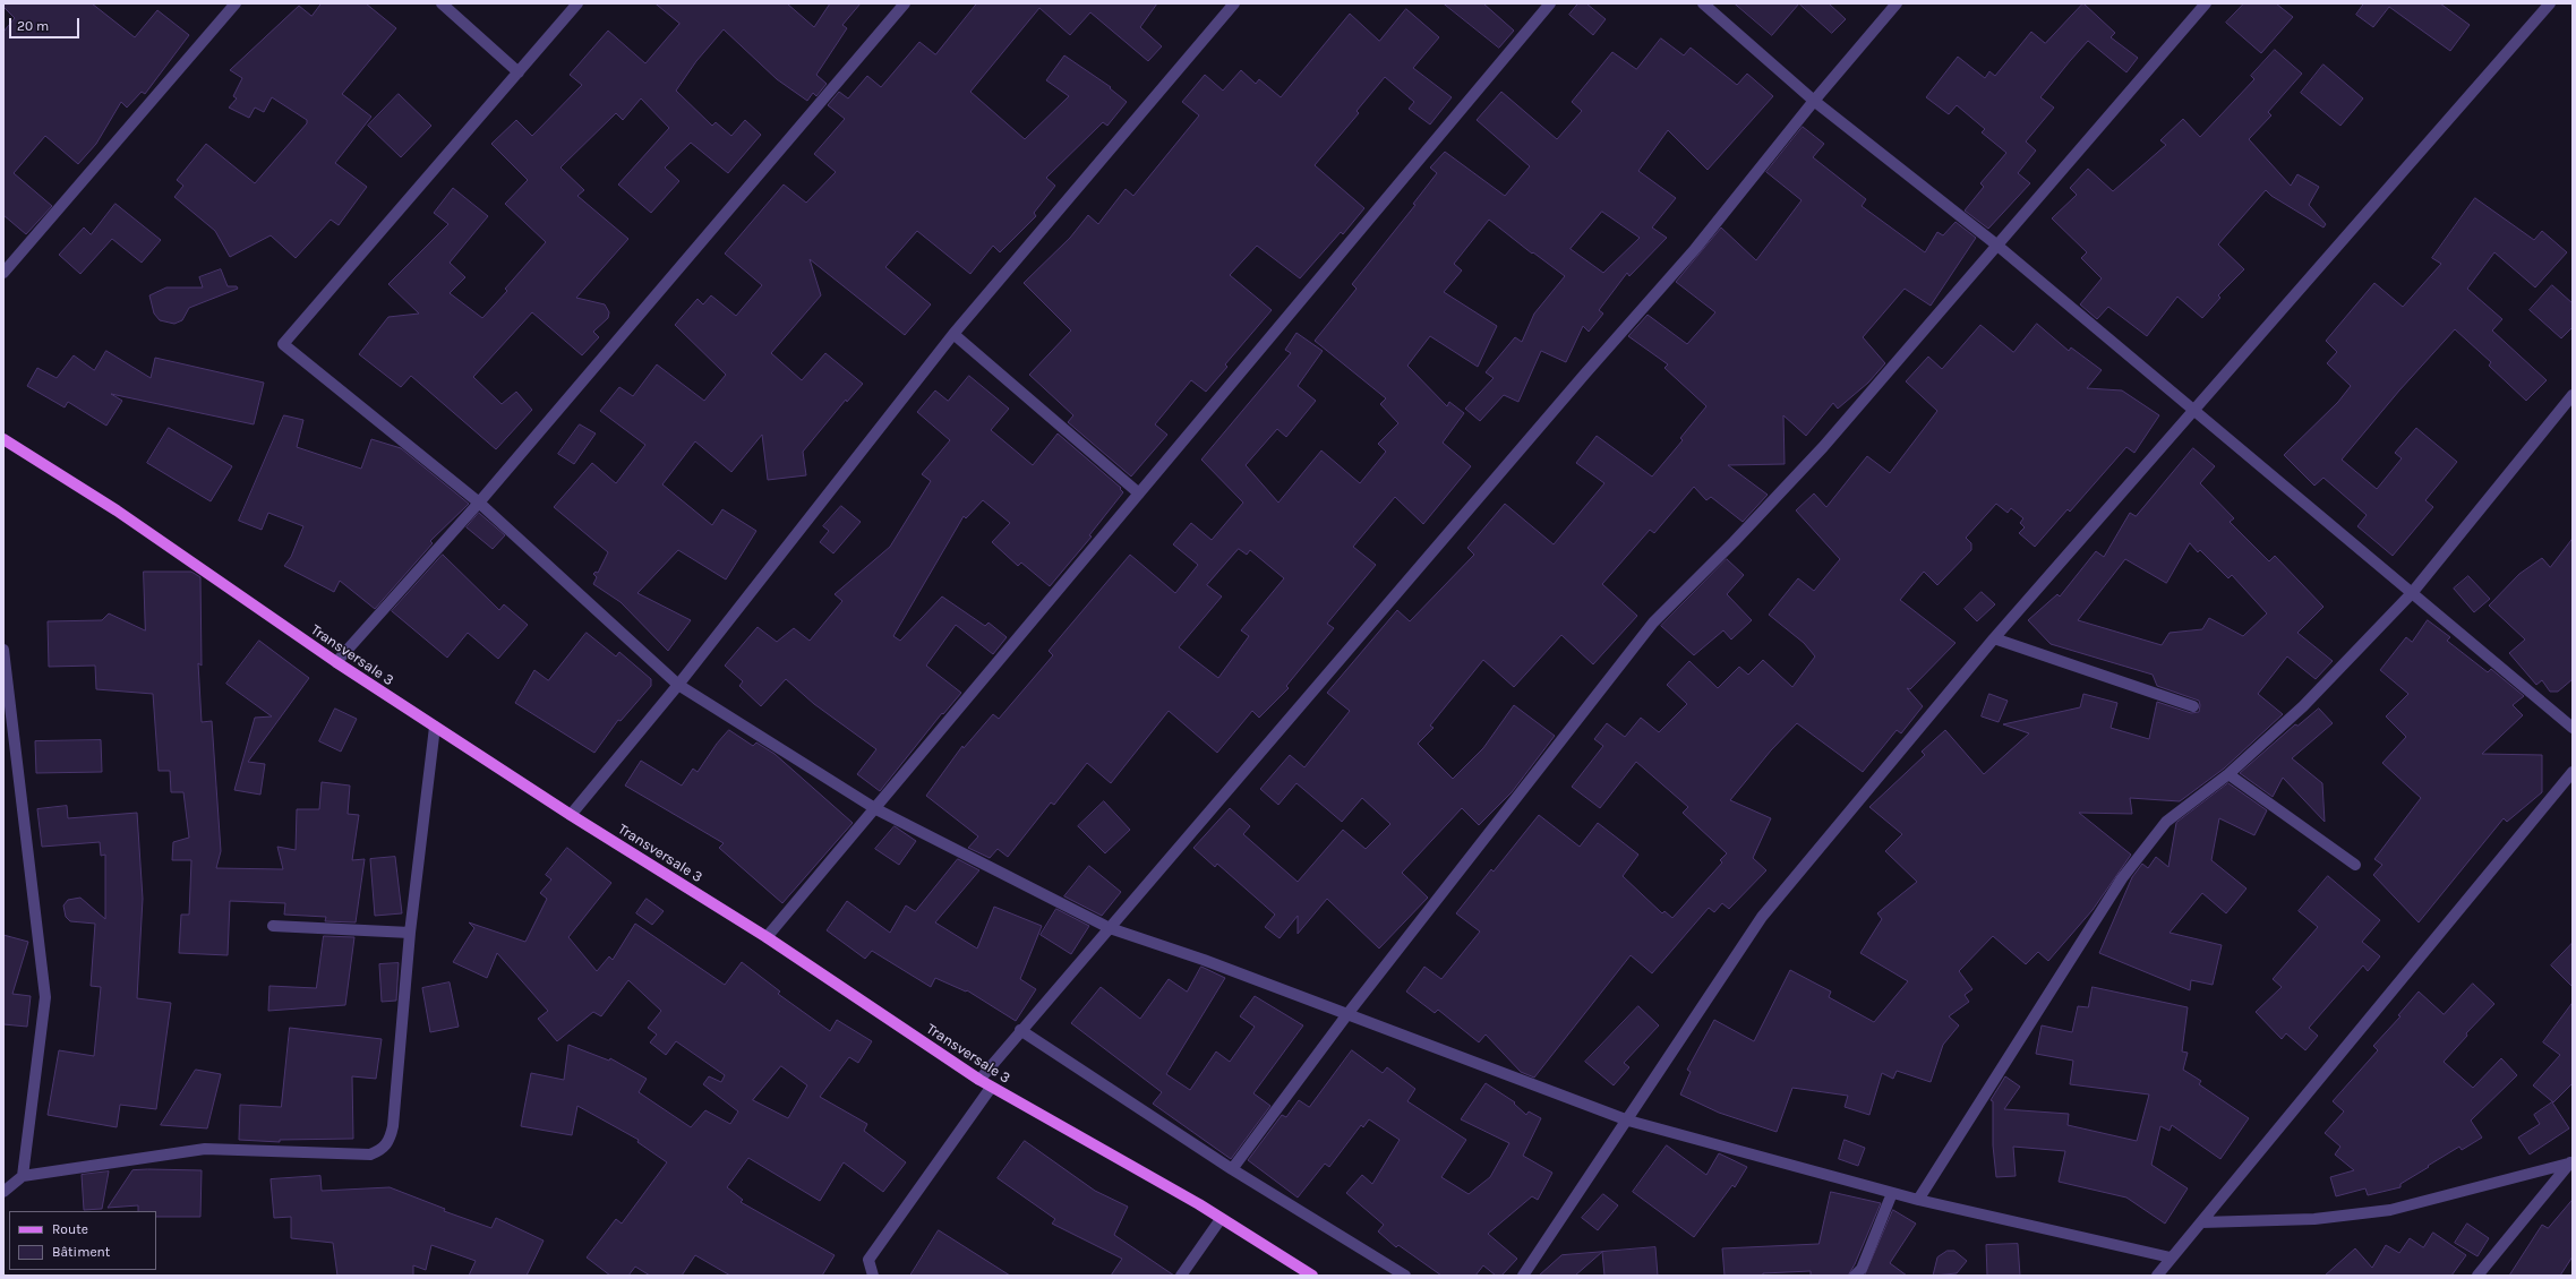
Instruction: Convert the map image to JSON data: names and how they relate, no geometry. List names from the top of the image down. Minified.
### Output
{"streets":{"main road":["Transversale 3"]},"legend":["Route","Bâtiment"],"scale_bar":"20 m"}
